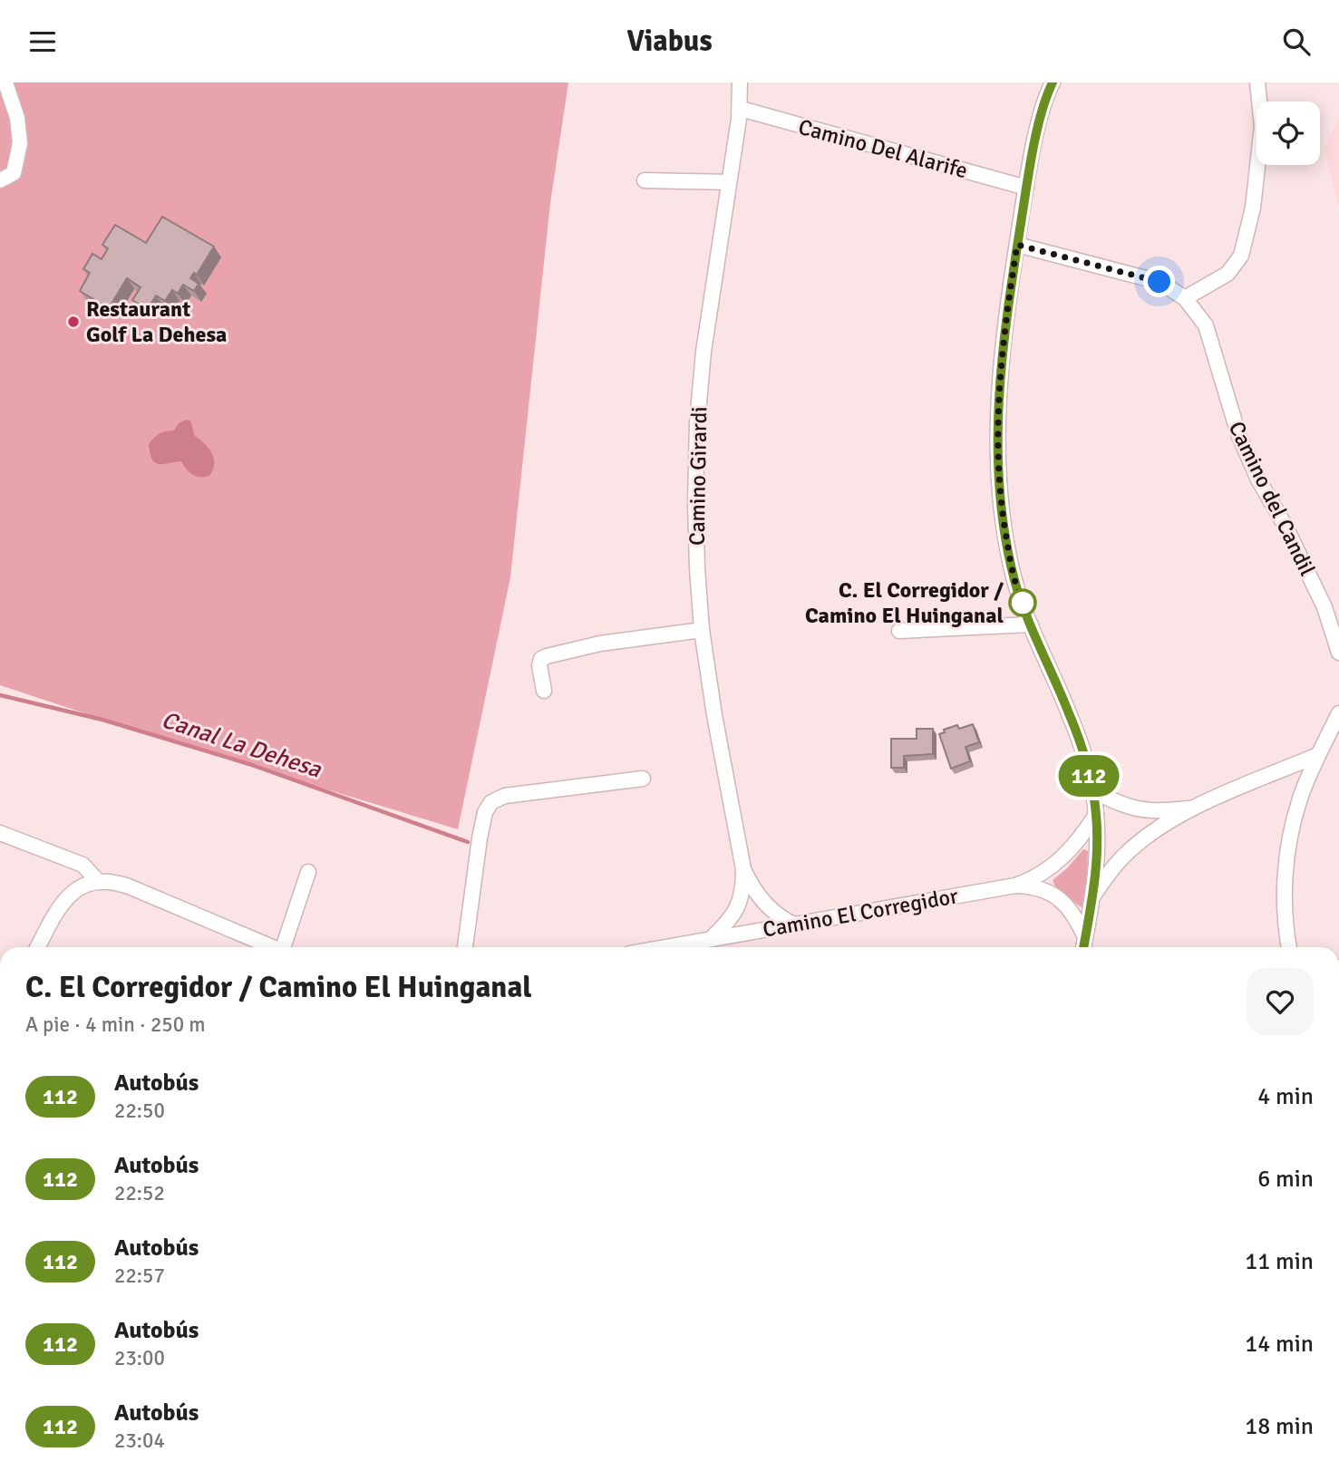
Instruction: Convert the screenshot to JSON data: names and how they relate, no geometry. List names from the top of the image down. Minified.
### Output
{"streets":{"street":["Camino Del Alarife","Camino Girardi","Camino del Candil","Camino El Corregidor"]},"crossings":[["Camino Del Alarife","Camino Girardi"],["Camino Girardi","Camino El Corregidor"]],"water":["Canal La Dehesa"],"places":["Restaurant Golf La Dehesa","C. El Corregidor / Camino El Huinganal"],"lines":["bus line 112"],"page":{"header":"Viabus","on_map":"112","heading":["C. El Corregidor / Camino El Huinganal","A pie · 4 min · 250 m"],"list":[{"mark":"112","name":"Autobús","note":"22:50","value":"4 min"},{"mark":"112","name":"Autobús","note":"22:52","value":"6 min"},{"mark":"112","name":"Autobús","note":"22:57","value":"11 min"},{"mark":"112","name":"Autobús","note":"23:00","value":"14 min"},{"mark":"112","name":"Autobús","note":"23:04","value":"18 min"}]}}
